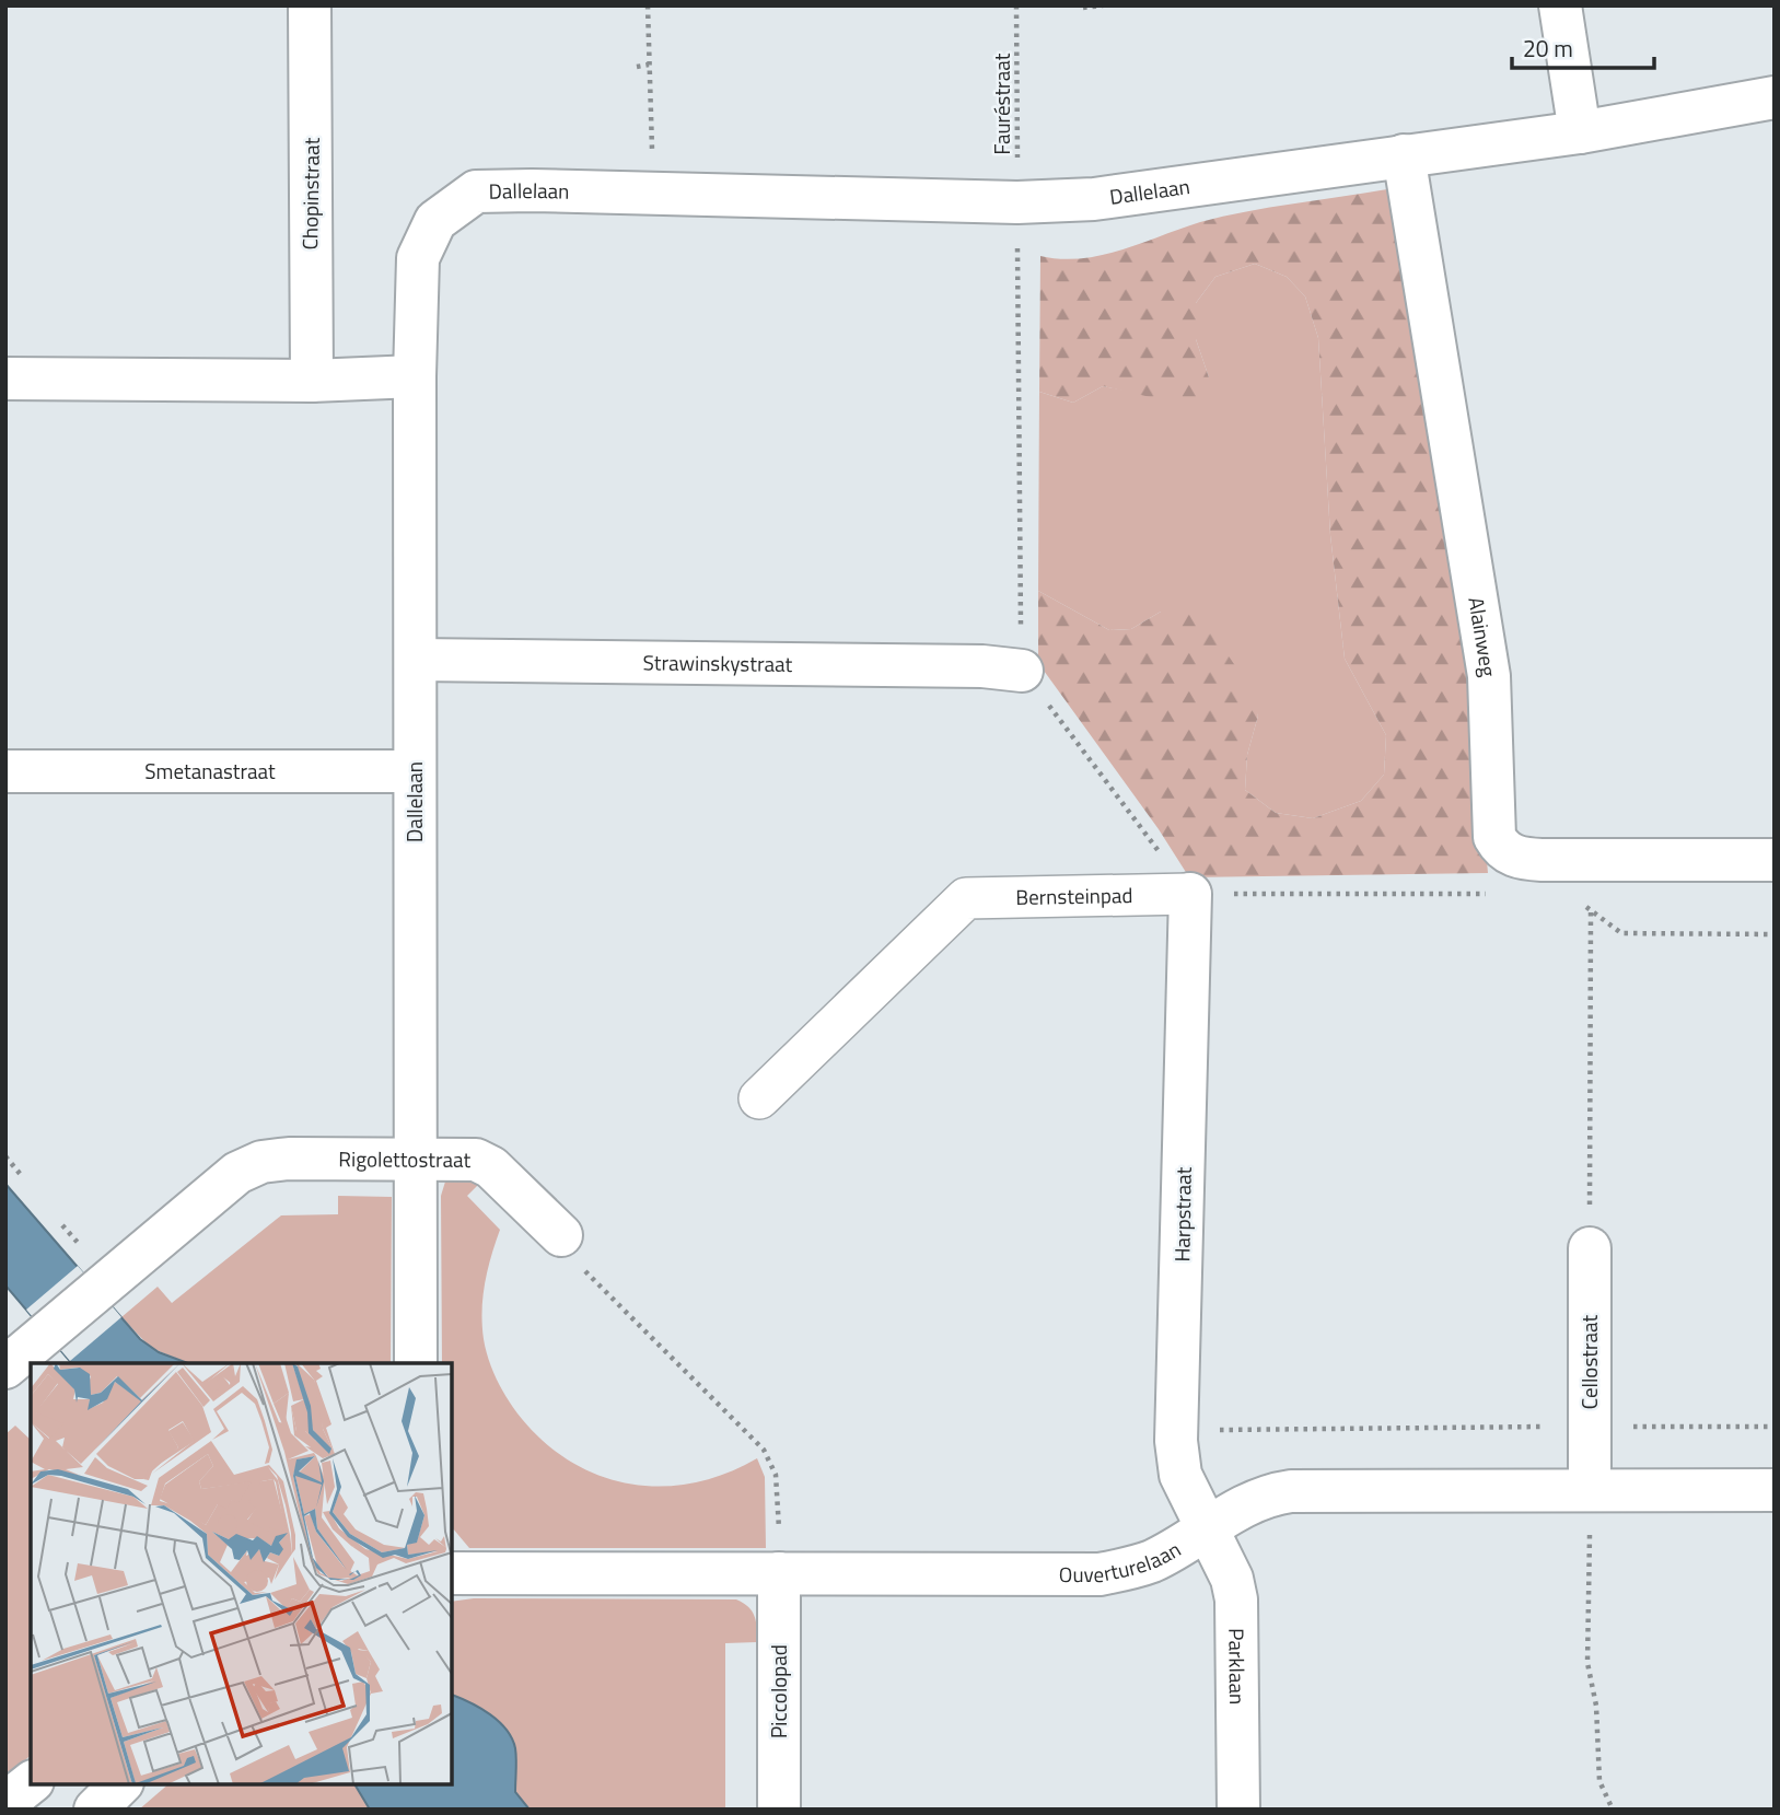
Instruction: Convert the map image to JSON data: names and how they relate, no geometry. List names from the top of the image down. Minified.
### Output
{"streets":{"street":["Dallelaan","Chopinstraat","Alainweg","Strawinskystraat","Smetanastraat","Bernsteinpad","Rigolettostraat","Harpstraat","Cellostraat","Ouverturelaan","Parklaan","Piccolopad"],"path":["Fauréstraat"]},"crossings":[["Fauréstraat","Dallelaan"],["Fauréstraat","Strawinskystraat"],["Dallelaan","Alainweg"],["Dallelaan","Strawinskystraat"],["Dallelaan","Smetanastraat"],["Dallelaan","Rigolettostraat"],["Bernsteinpad","Harpstraat"],["Harpstraat","Ouverturelaan"],["Harpstraat","Parklaan"],["Cellostraat","Ouverturelaan"],["Ouverturelaan","Parklaan"],["Ouverturelaan","Piccolopad"]],"scale_bar":"20 m"}
